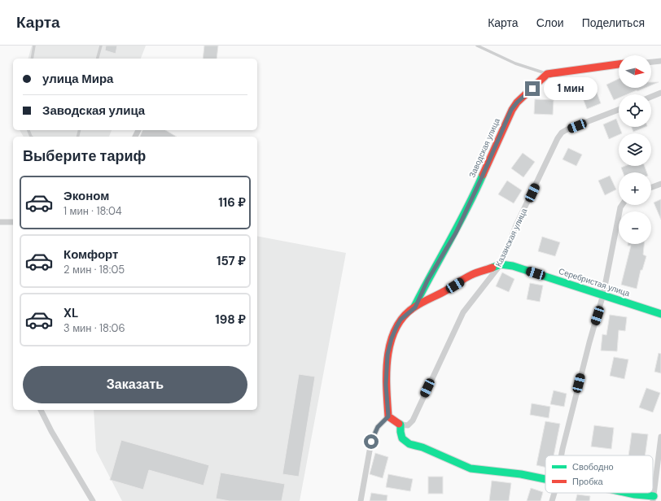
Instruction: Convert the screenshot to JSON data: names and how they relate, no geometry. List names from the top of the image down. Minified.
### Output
{"streets":{"street":["Заводская улица","Казанская улица","Серебристая улица"]},"crossings":[["Заводская улица","Серебристая улица"],["Казанская улица","Серебристая улица"]],"legend":["Свободно","Пробка"],"north":"right","page":{"header":"Карта","nav":["Карта","Слои","Поделиться"],"map_buttons":["+","−"],"banner":["улица Мира","Заводская улица"],"bubble":"1 мин","heading":"Выберите тариф","list":[{"name":"Эконом","note":"1 мин · 18:04","value":"116 ₽"},{"name":"Комфорт","note":"2 мин · 18:05","value":"157 ₽"},{"name":"XL","note":"3 мин · 18:06","value":"198 ₽"}],"buttons":"Заказать"}}
